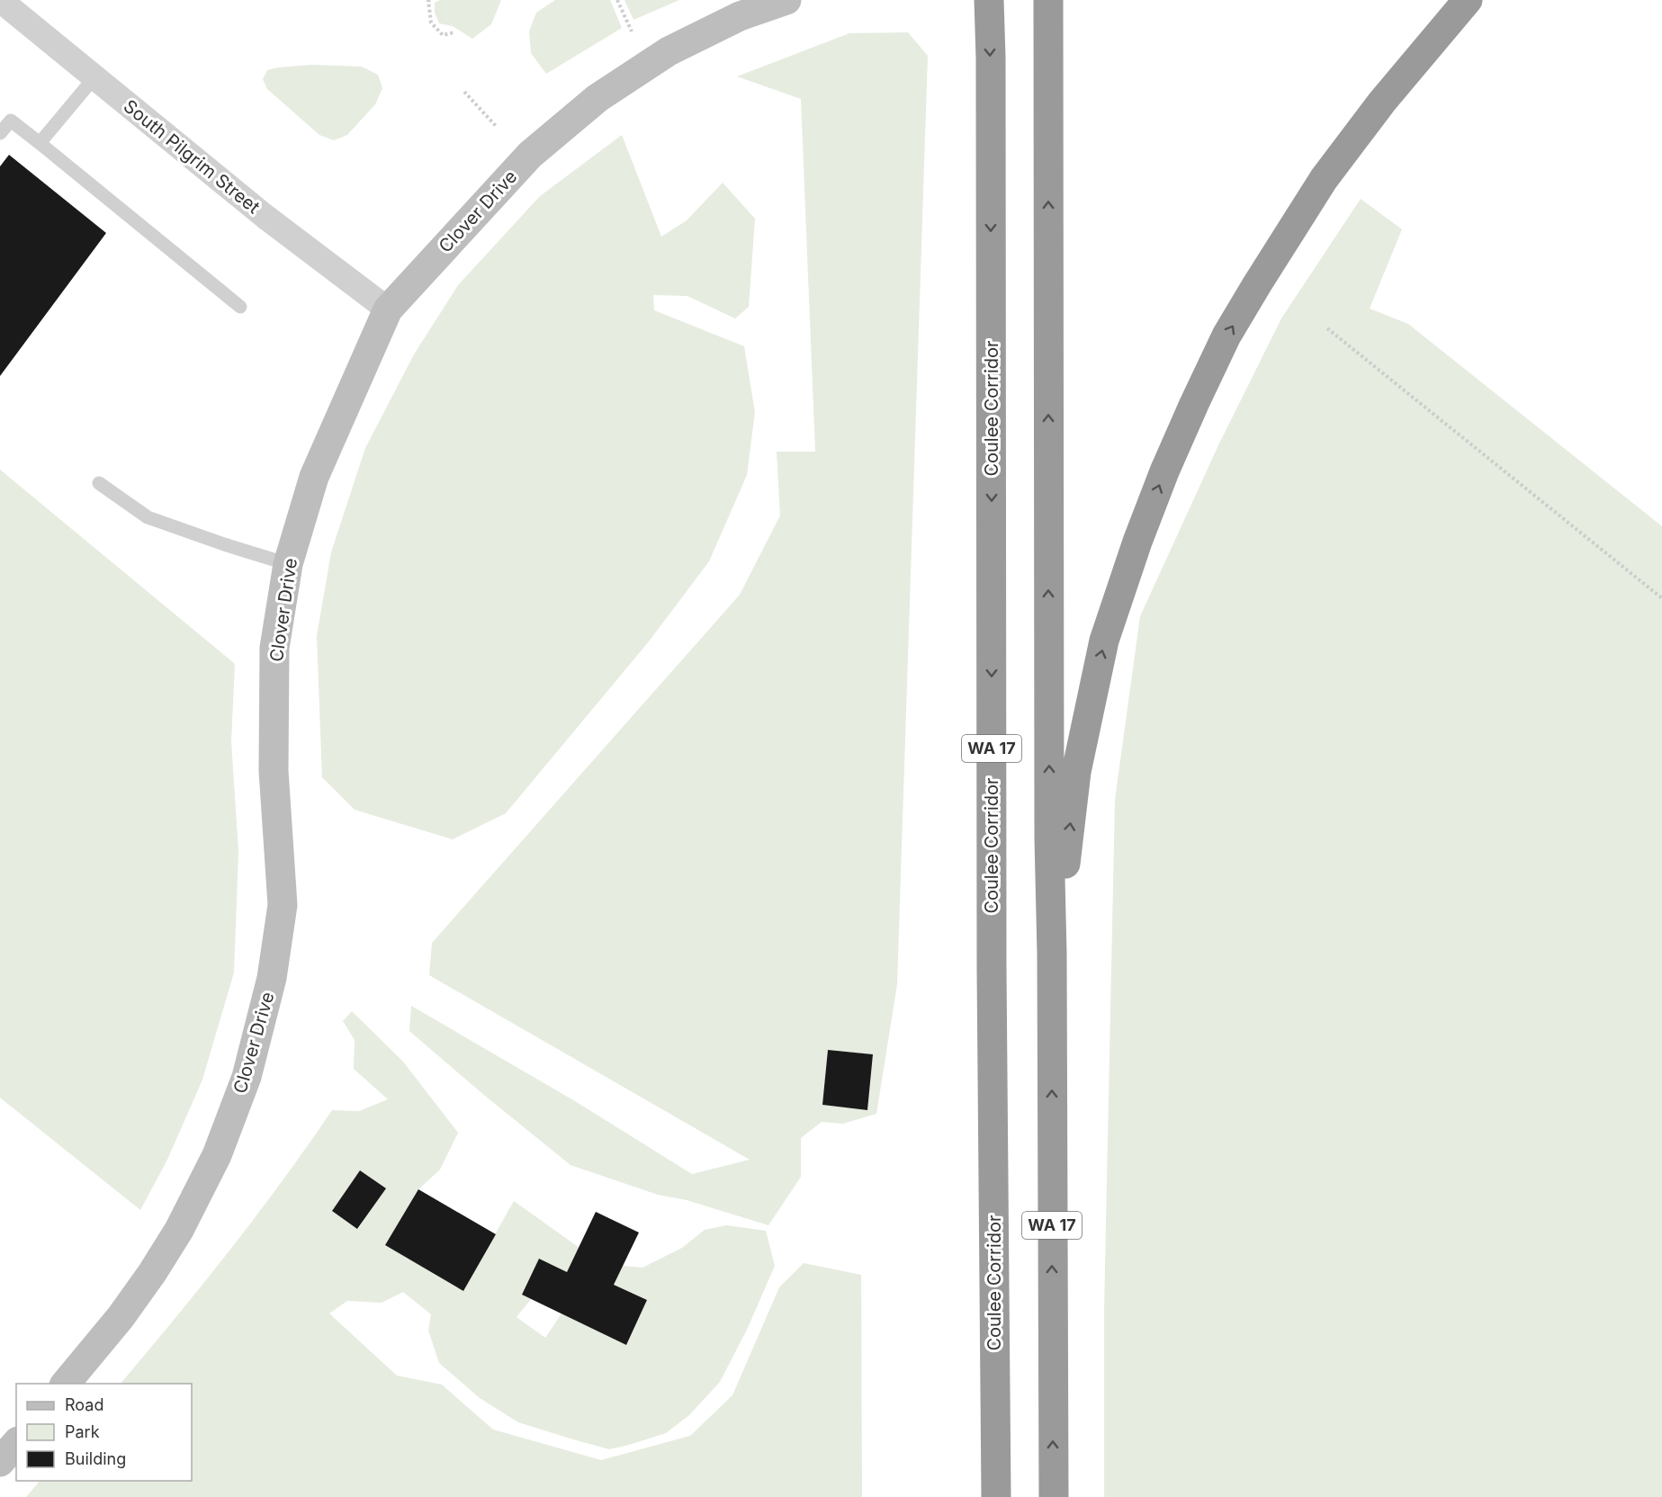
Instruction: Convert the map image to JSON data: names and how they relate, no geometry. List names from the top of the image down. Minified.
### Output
{"streets":{"highway":["Coulee Corridor","WA 17"],"street":["South Pilgrim Street","Clover Drive"]},"crossings":[["South Pilgrim Street","Clover Drive"]],"legend":["Road","Park","Building"]}
